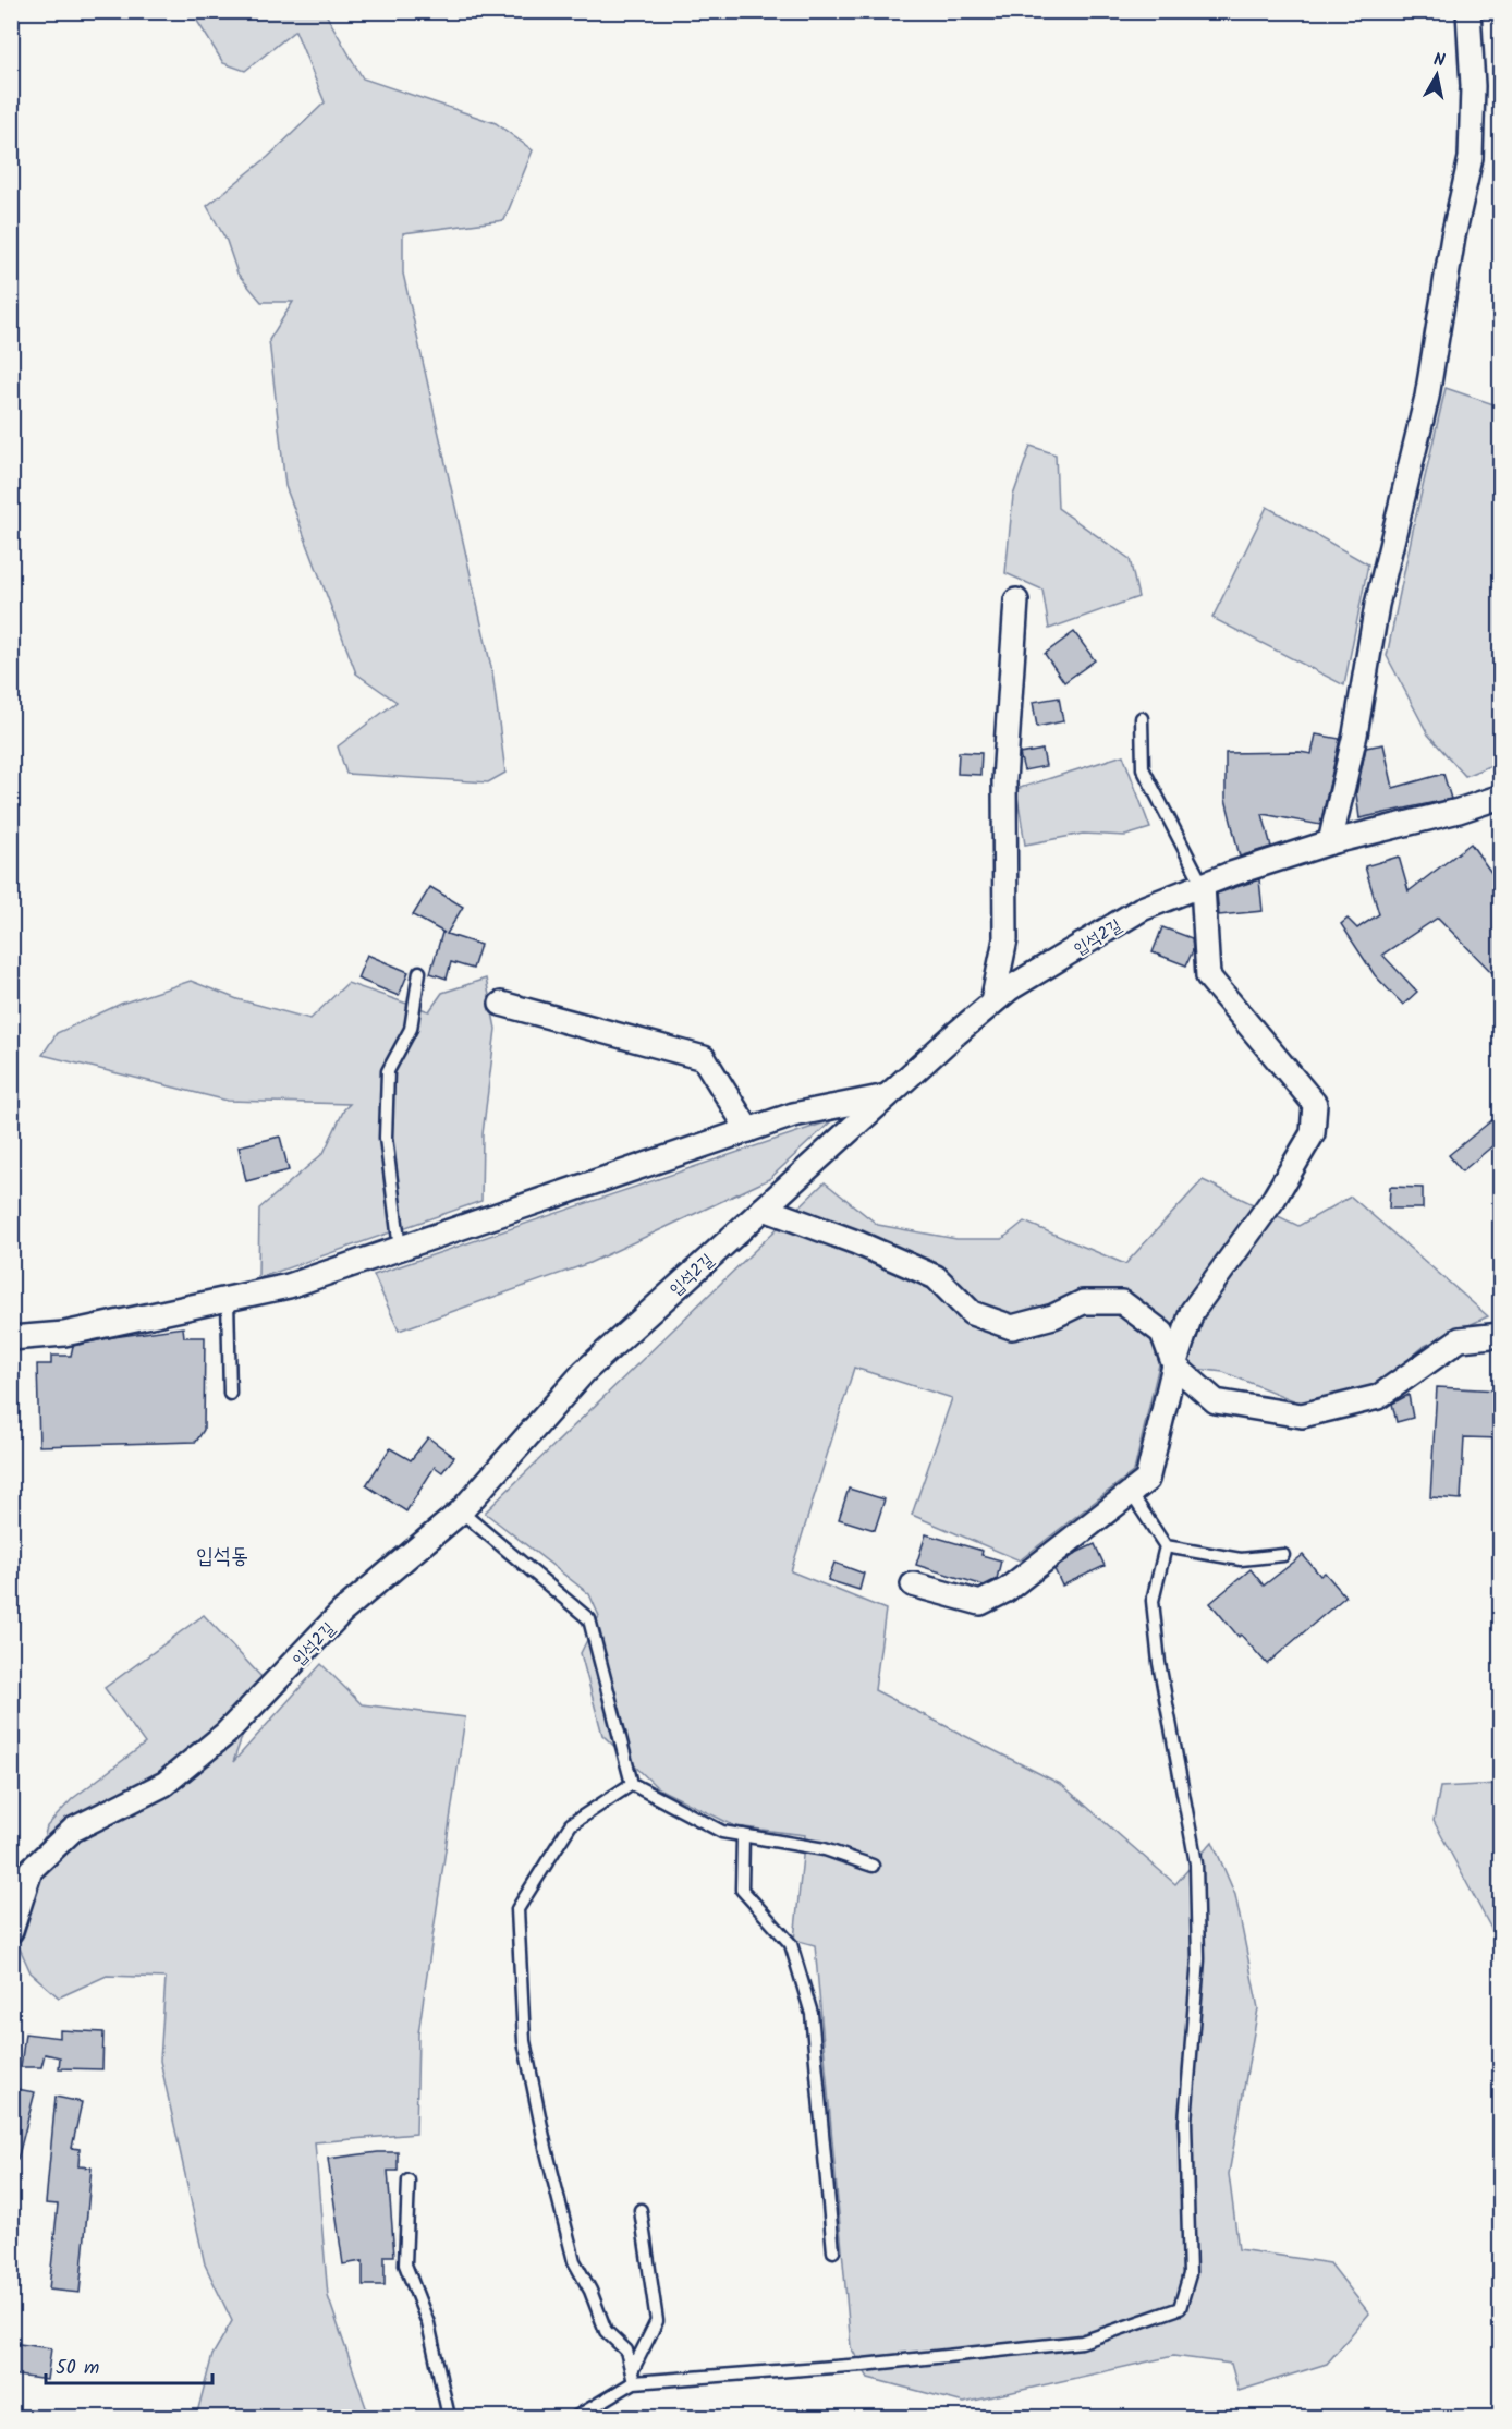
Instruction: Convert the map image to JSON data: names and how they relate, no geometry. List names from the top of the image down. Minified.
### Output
{"streets":{"street":["입석2길"]},"districts":["입석동"],"scale_bar":"50 m","north":"top"}
